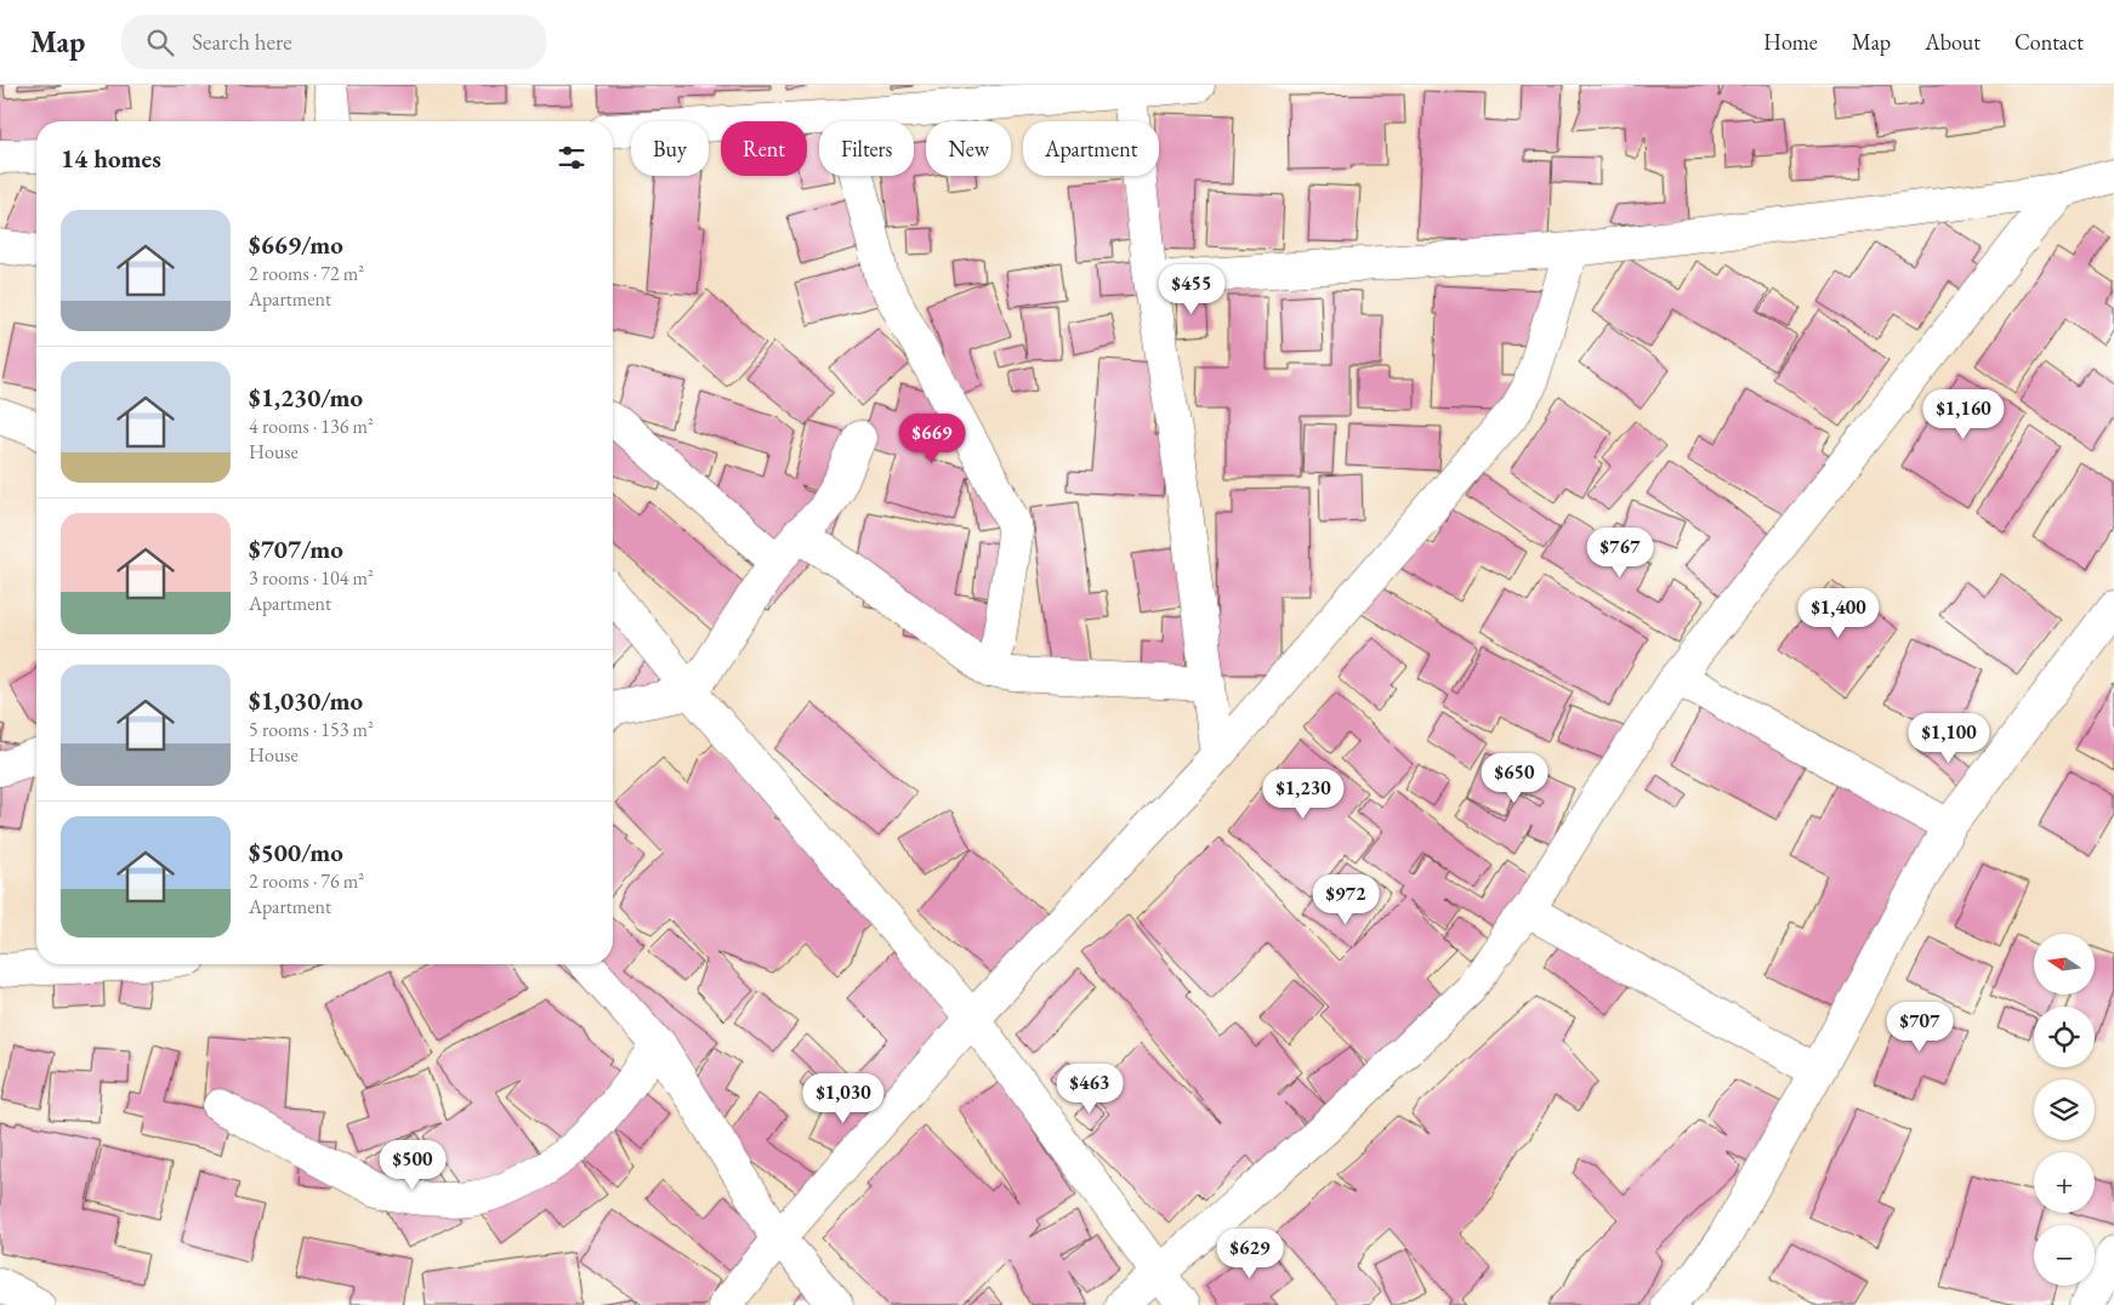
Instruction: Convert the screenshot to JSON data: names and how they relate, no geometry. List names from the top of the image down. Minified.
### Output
{"north":"left","page":{"header":"Map","search":"Search here","nav":["Home","Map","About","Contact"],"chip":["Buy","Rent","Filters","New","Apartment"],"heading":"14 homes","list":[{"name":"$669/mo","note":"2 rooms · 72 m² · Apartment"},{"name":"$1,230/mo","note":"4 rooms · 136 m² · House"},{"name":"$707/mo","note":"3 rooms · 104 m² · Apartment"},{"name":"$1,030/mo","note":"5 rooms · 153 m² · House"},{"name":"$500/mo","note":"2 rooms · 76 m² · Apartment"}],"price":["$455","$1,160","$669","$767","$1,400","$1,100","$650","$1,230","$972","$707","$463","$1,030","$500","$629"],"map_buttons":["+","−"]}}
